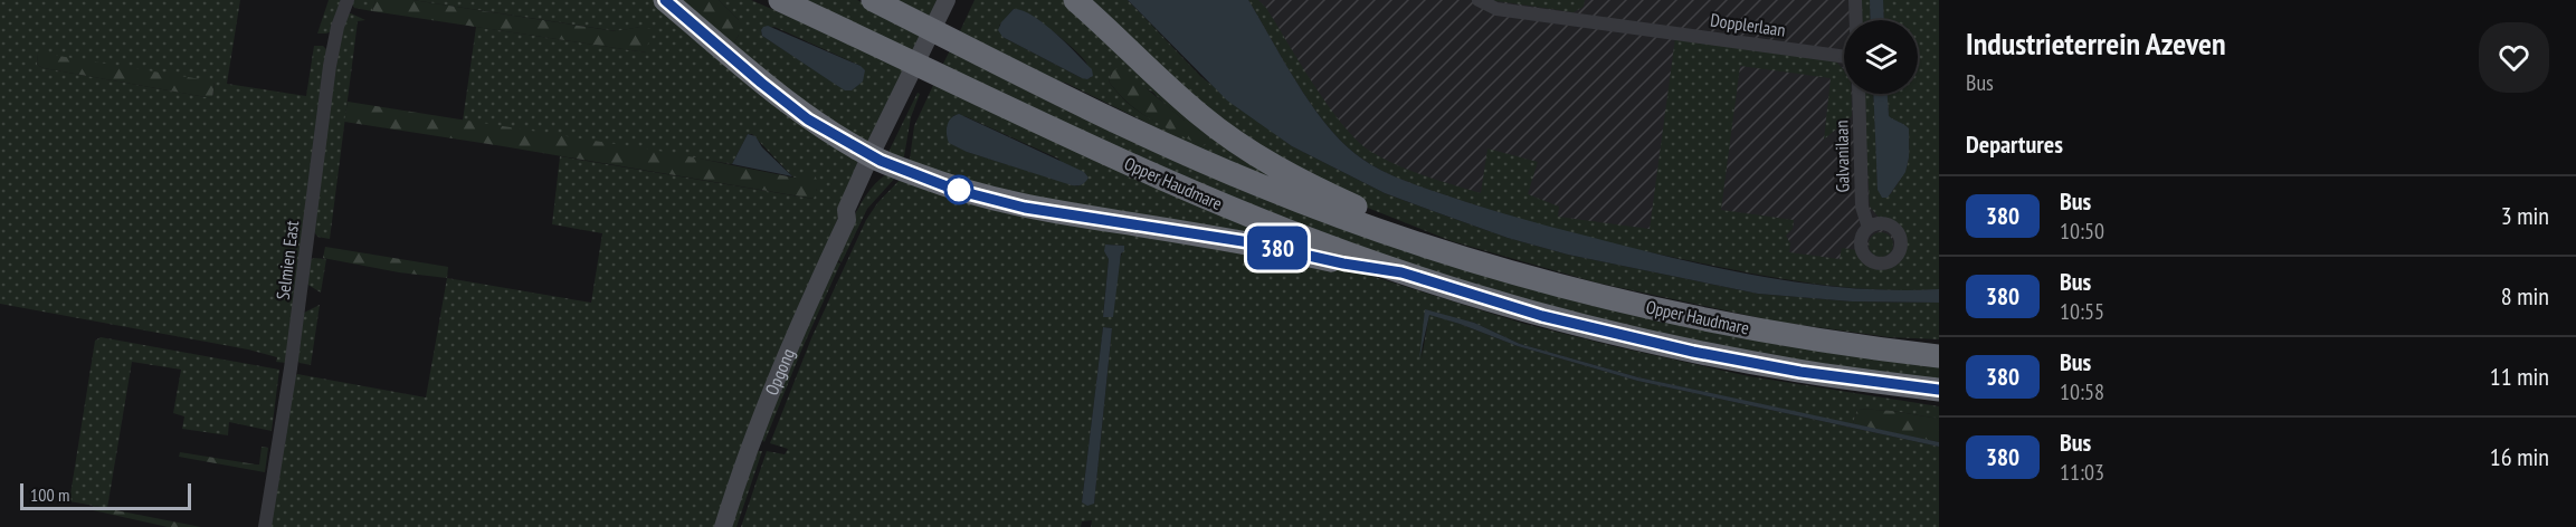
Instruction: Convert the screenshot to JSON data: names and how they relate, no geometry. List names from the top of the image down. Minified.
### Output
{"streets":{"highway":["Opper Haudmare"],"main road":["Opgong"],"street":["Dopplerlaan","Galvanilaan","Selmien East"]},"lines":["bus line 380"],"scale_bar":"100 m","page":{"on_map":"380","heading":[["Industrieterrein Azeven","Bus"],"Departures"],"list":[{"mark":"380","name":"Bus","note":"10:50","value":"3 min"},{"mark":"380","name":"Bus","note":"10:55","value":"8 min"},{"mark":"380","name":"Bus","note":"10:58","value":"11 min"},{"mark":"380","name":"Bus","note":"11:03","value":"16 min"}],"scale":"100 m"}}
